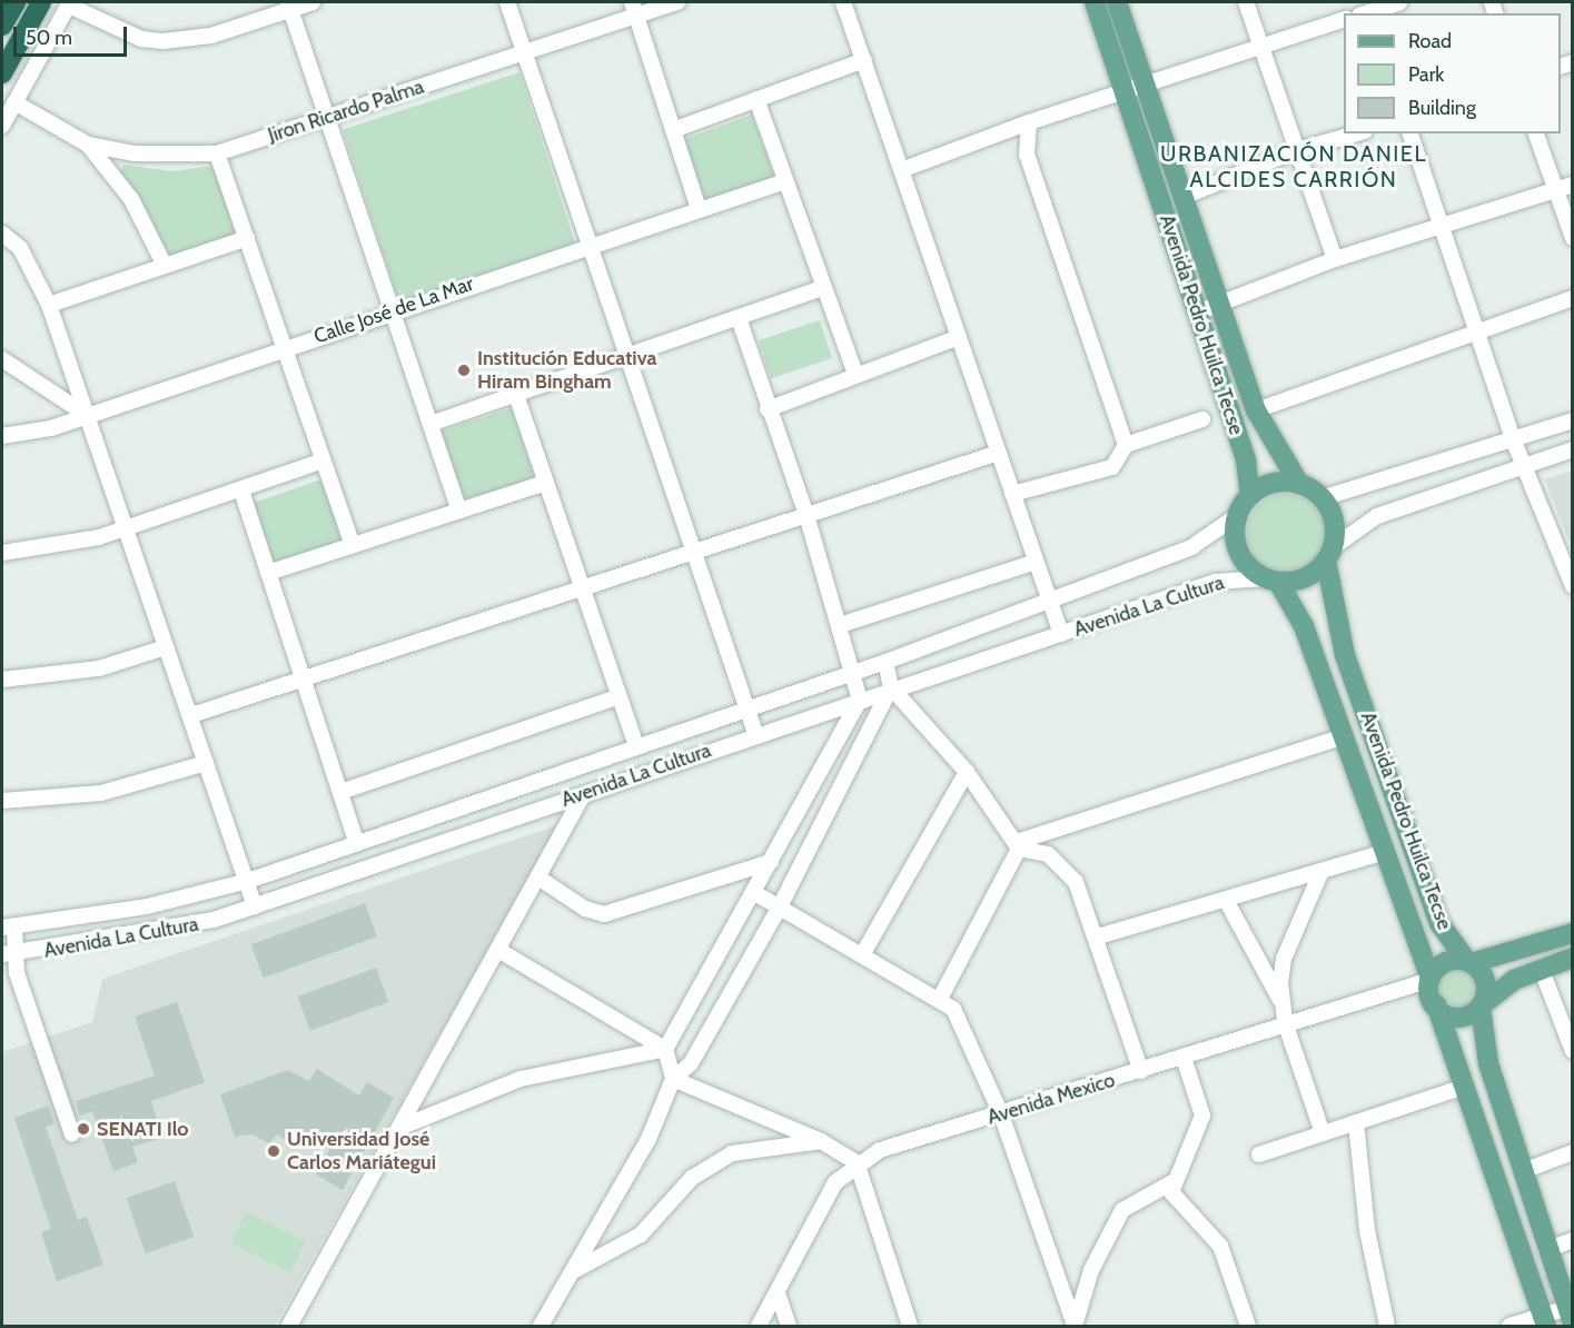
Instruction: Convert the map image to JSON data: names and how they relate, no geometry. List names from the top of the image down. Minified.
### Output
{"streets":{"main road":["Avenida Pedro Huilca Tecse"],"street":["Jiron Ricardo Palma","Calle José de La Mar","Avenida La Cultura","Avenida Mexico"]},"crossings":[["Avenida Pedro Huilca Tecse","Avenida La Cultura"],["Avenida Pedro Huilca Tecse","Avenida Mexico"]],"districts":["URBANIZACIÓN DANIEL ALCIDES CARRIÓN"],"places":["Institución Educativa Hiram Bingham","SENATI Ilo","Universidad José Carlos Mariátegui"],"legend":["Road","Park","Building"],"scale_bar":"50 m"}
